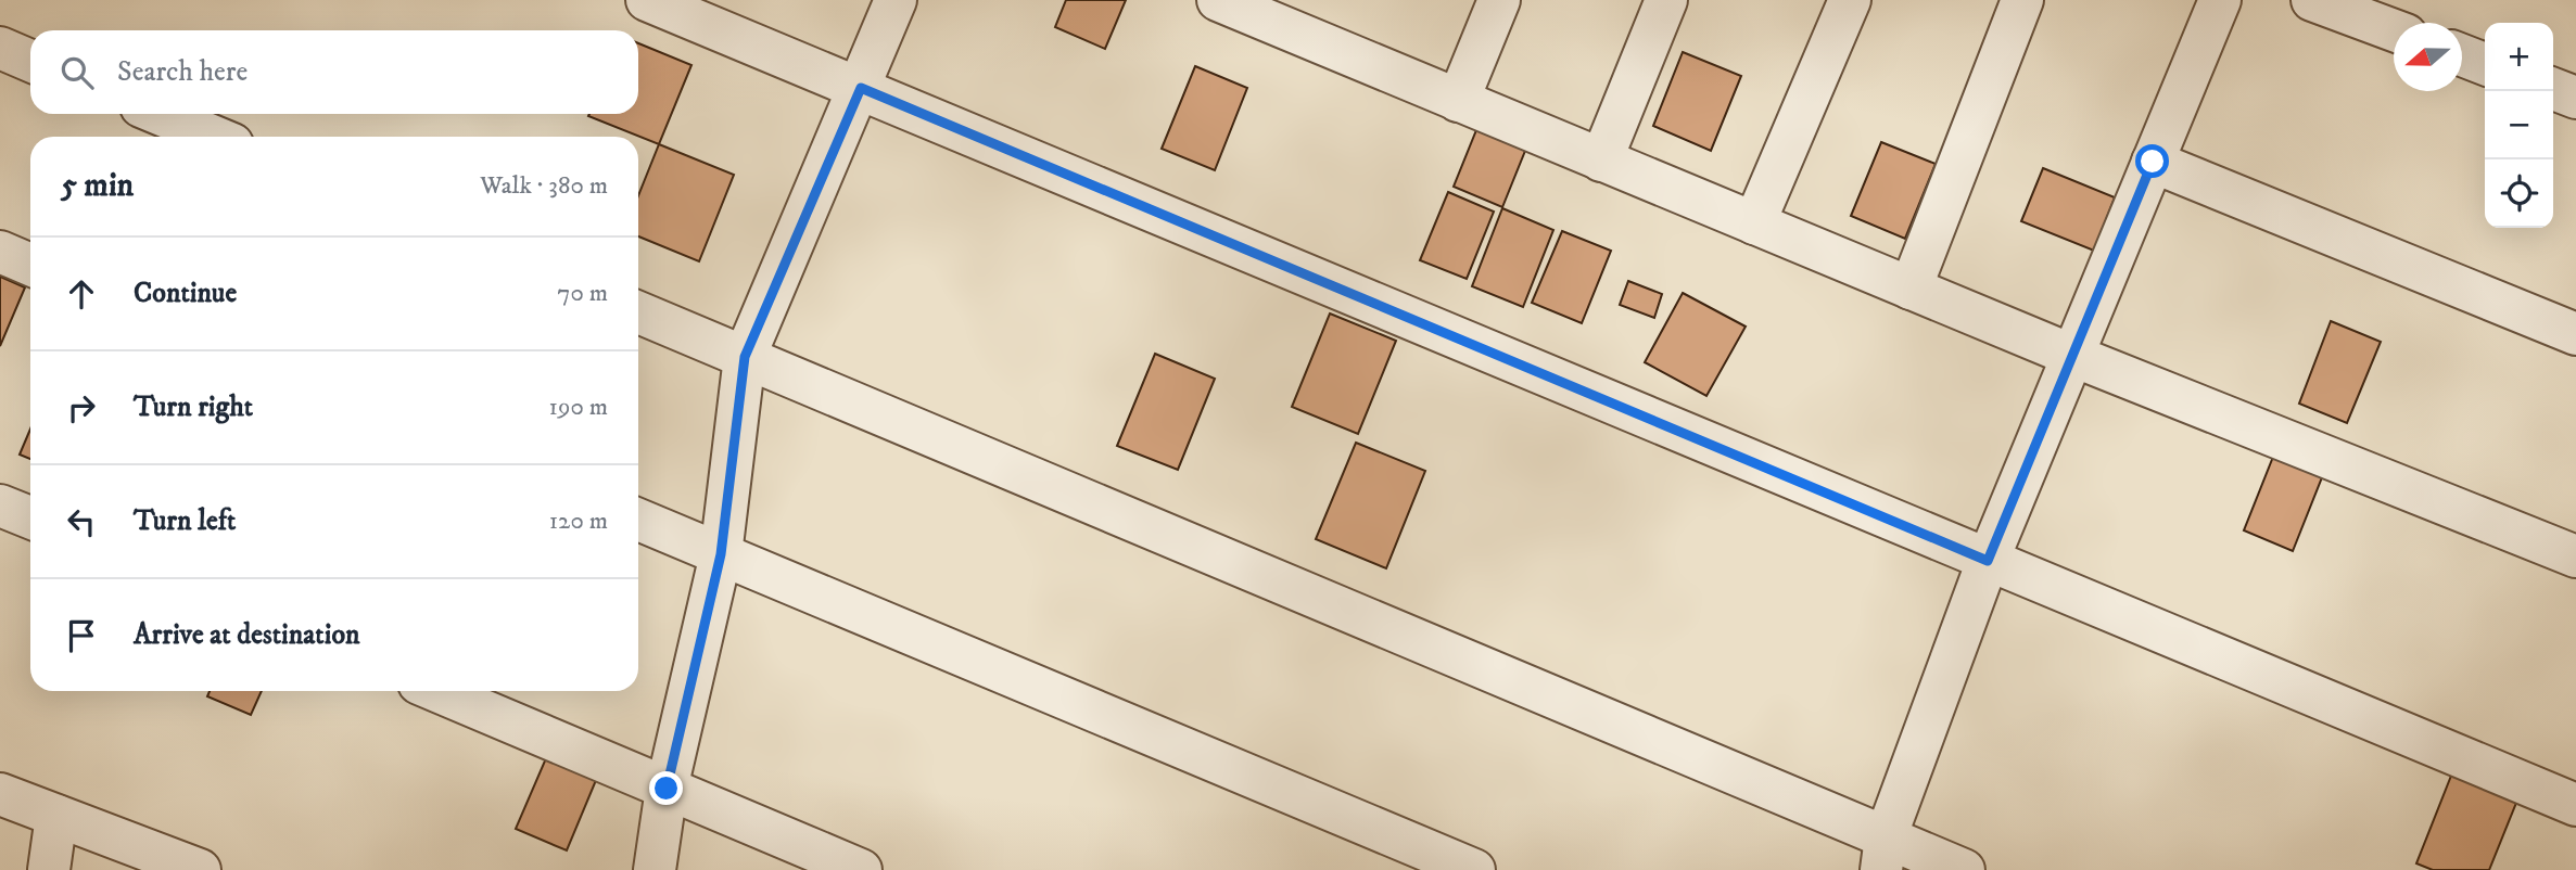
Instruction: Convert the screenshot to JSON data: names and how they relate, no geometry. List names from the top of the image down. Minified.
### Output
{"north":"left","page":{"map_buttons":["+","−"],"search":"Search here","heading":["5 min","Walk · 380 m"],"list":[["Continue","70 m"],["Turn right","190 m"],["Turn left","120 m"],"Arrive at destination"]}}
